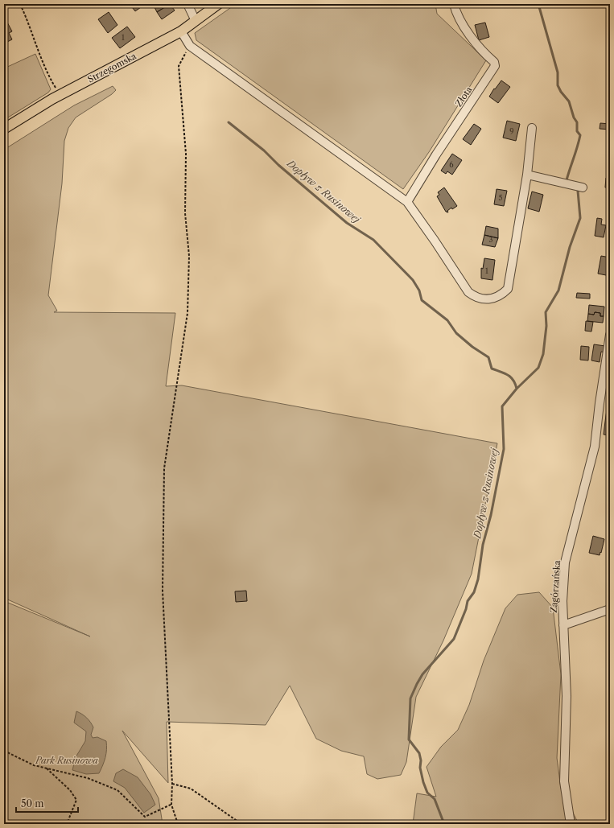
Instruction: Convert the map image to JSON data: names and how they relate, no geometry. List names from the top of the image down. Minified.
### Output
{"streets":{"main road":["Strzegomska"],"street":["Złota","Zagórzańska"]},"water":["Dopływ z Rusinowej"],"parks":["Park Rusinowa"],"house_numbers":["1","9","6","5","3","1"],"scale_bar":"50 m"}
